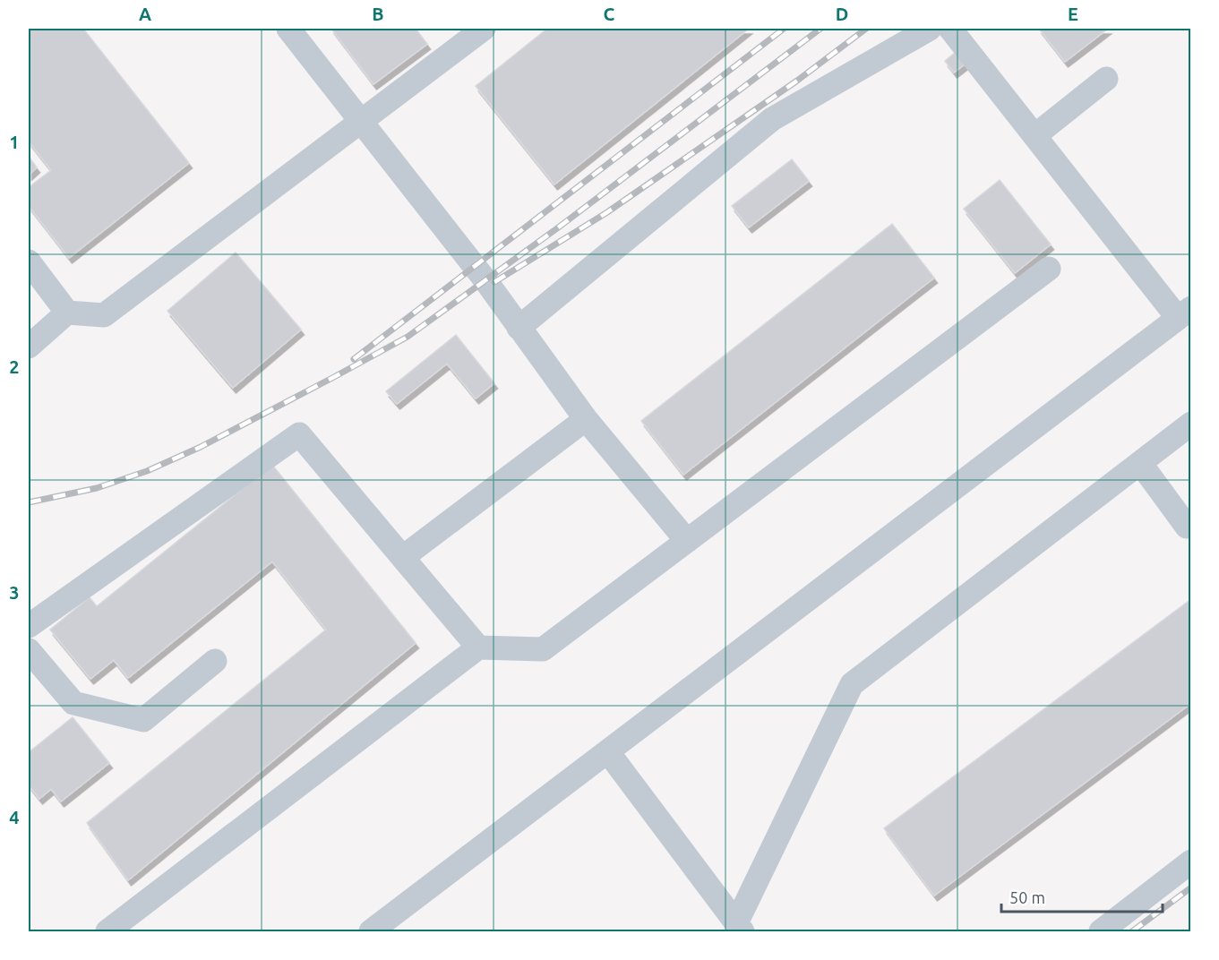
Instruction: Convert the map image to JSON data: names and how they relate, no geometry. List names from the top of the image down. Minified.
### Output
{"scale_bar":"50 m","grid":{"columns":["A","B","C","D","E"],"rows":["1","2","3","4"]}}
